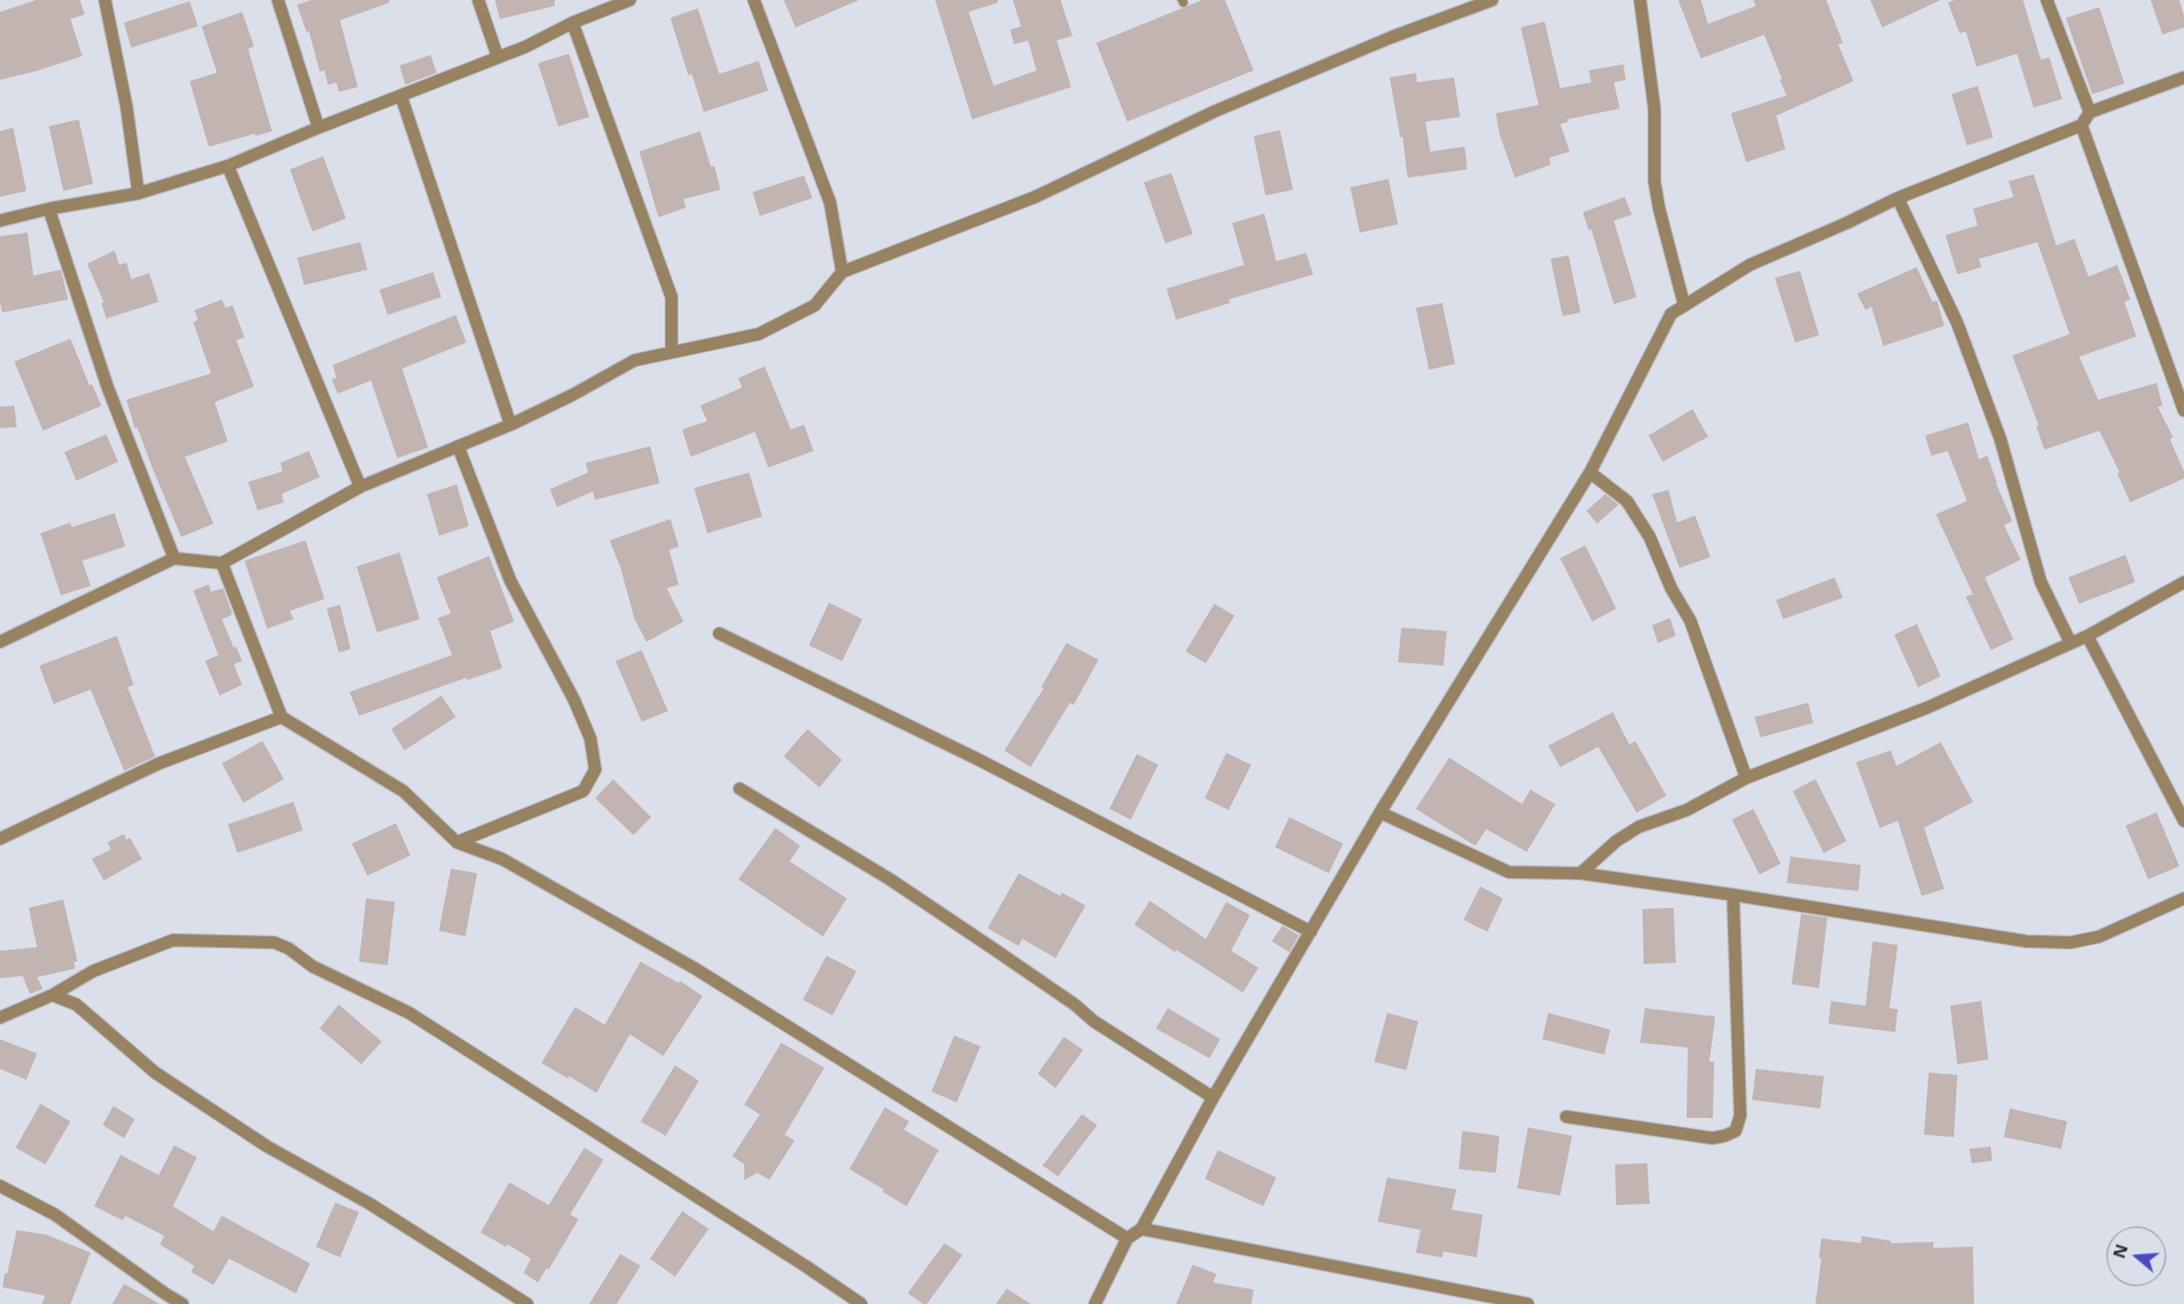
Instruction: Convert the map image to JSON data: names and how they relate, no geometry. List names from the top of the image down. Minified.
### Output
{"north":"left"}
